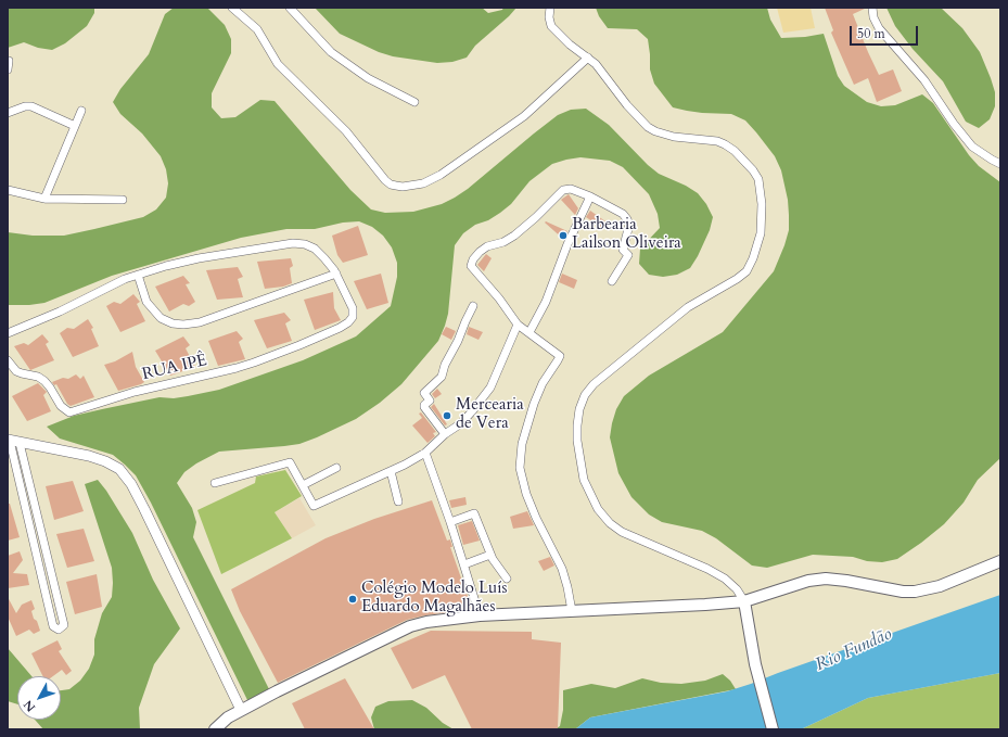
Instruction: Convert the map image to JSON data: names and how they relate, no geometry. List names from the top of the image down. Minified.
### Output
{"streets":{"street":["RUA IPÊ"]},"water":["Rio Fundão"],"places":["Barbearia Lailson Oliveira","Mercearia de Vera","Colégio Modelo Luís Eduardo Magalhães"],"scale_bar":"50 m","north":"bottom left"}
